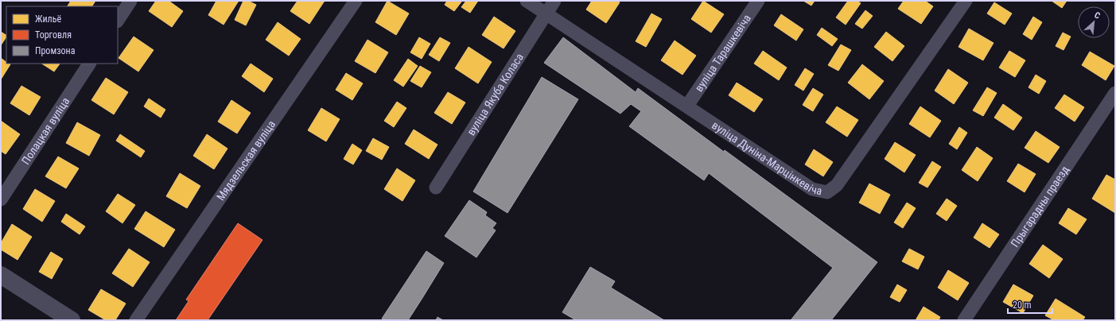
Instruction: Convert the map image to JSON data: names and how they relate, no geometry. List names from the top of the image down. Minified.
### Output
{"streets":{"street":["вуліца Тарашкевіча","вуліца Якуба Коласа","Полацкая вуліца","вуліца Дуніна-Марцінкевіча","Мядзельская вуліца","Прыгарадны праезд"]},"crossings":[["вуліца Тарашкевіча","вуліца Дуніна-Марцінкевіча"],["вуліца Якуба Коласа","вуліца Дуніна-Марцінкевіча"]],"legend":["Жильё","Торговля","Промзона"],"scale_bar":"20 m","north":"top right"}
